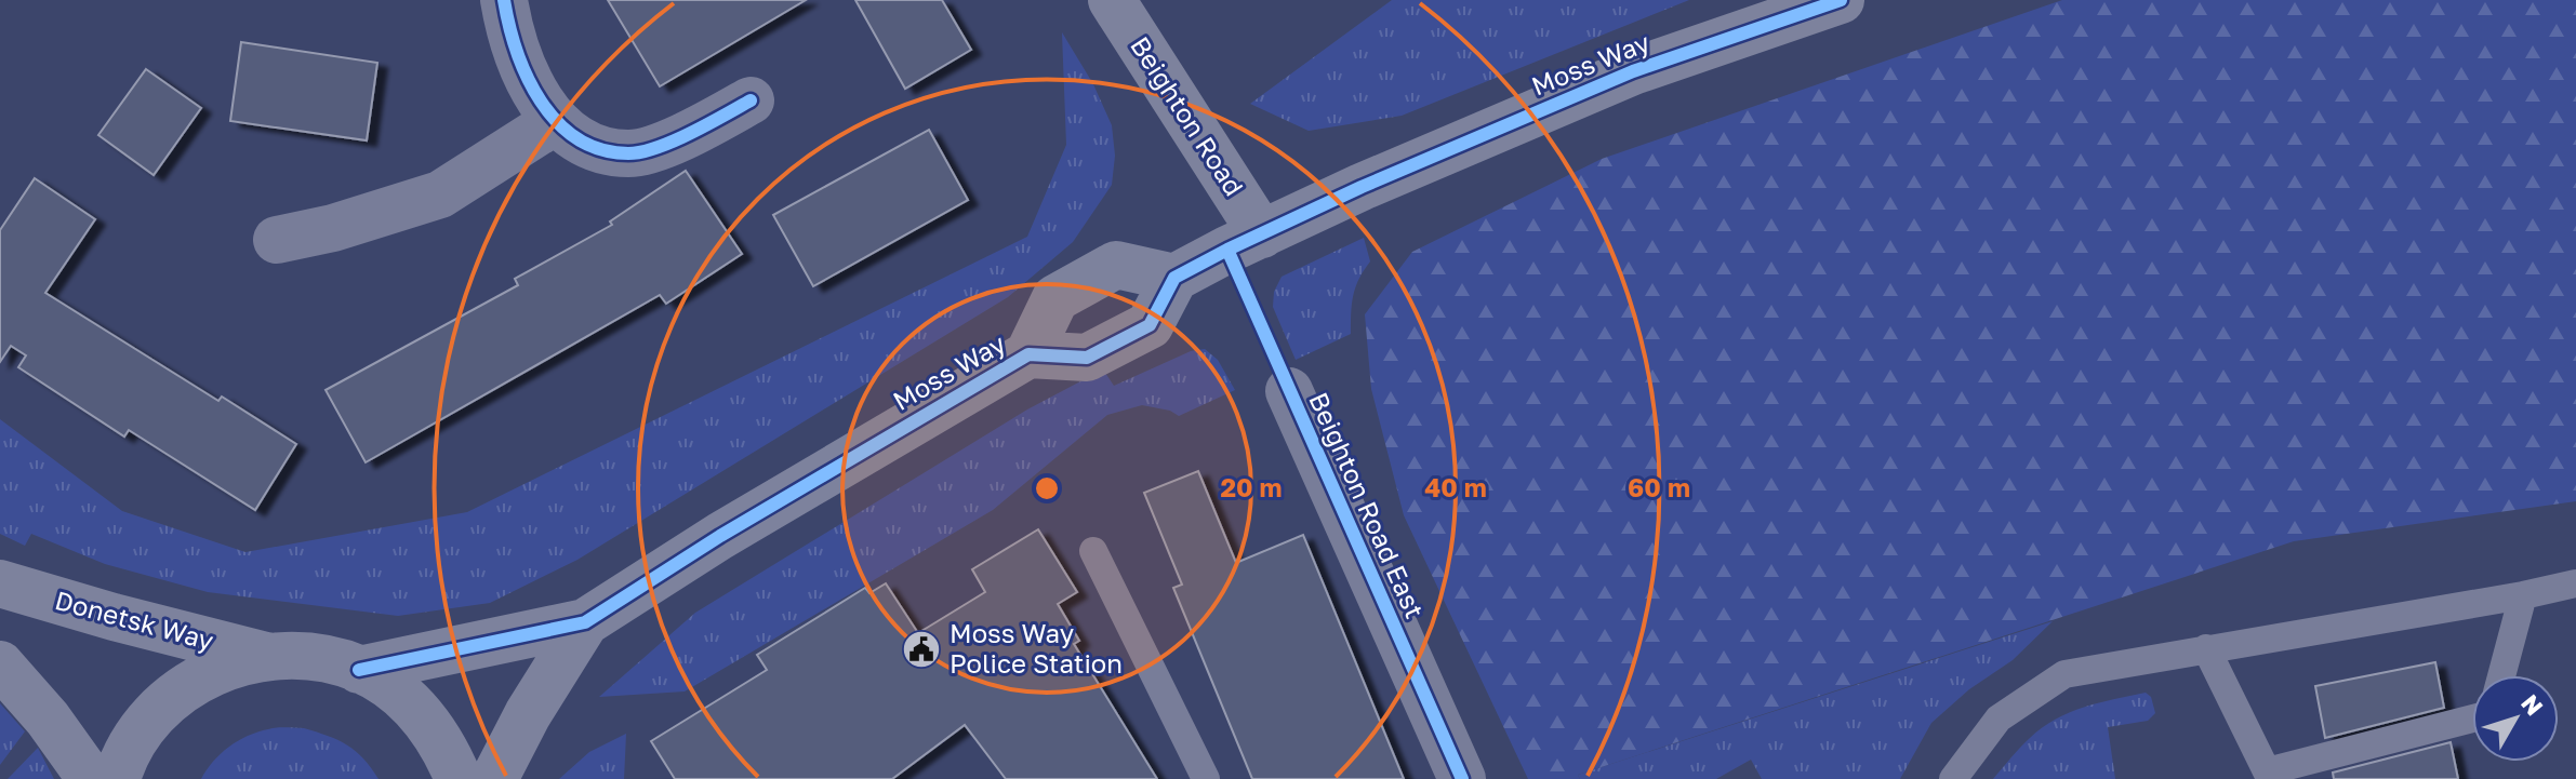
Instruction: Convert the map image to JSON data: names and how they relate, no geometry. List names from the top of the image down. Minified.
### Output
{"streets":{"street":["Moss Way","Beighton Road","Beighton Road East","Donetsk Way"]},"crossings":[["Moss Way","Beighton Road"]],"places":{"public building":["Moss Way Police Station"]},"north":"top right","rings":["20 m","40 m","60 m"]}
